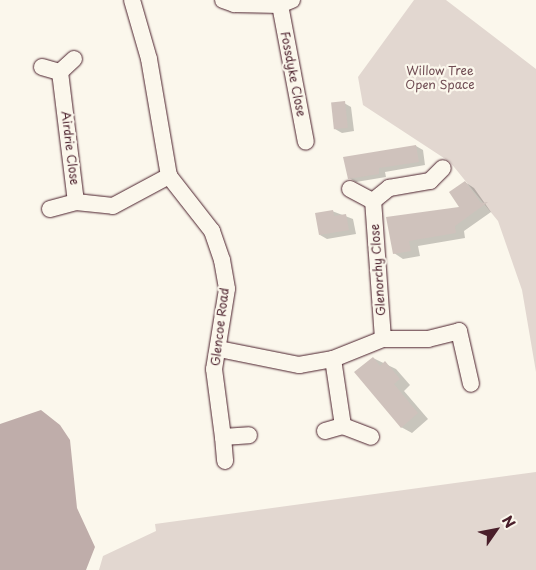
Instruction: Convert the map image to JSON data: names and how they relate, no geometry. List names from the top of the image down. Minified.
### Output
{"streets":{"street":["Fossdyke Close","Airdrie Close","Glenorchy Close","Glencoe Road"]},"crossings":[["Airdrie Close","Glencoe Road"]],"parks":["Willow Tree Open Space"],"north":"top right"}
